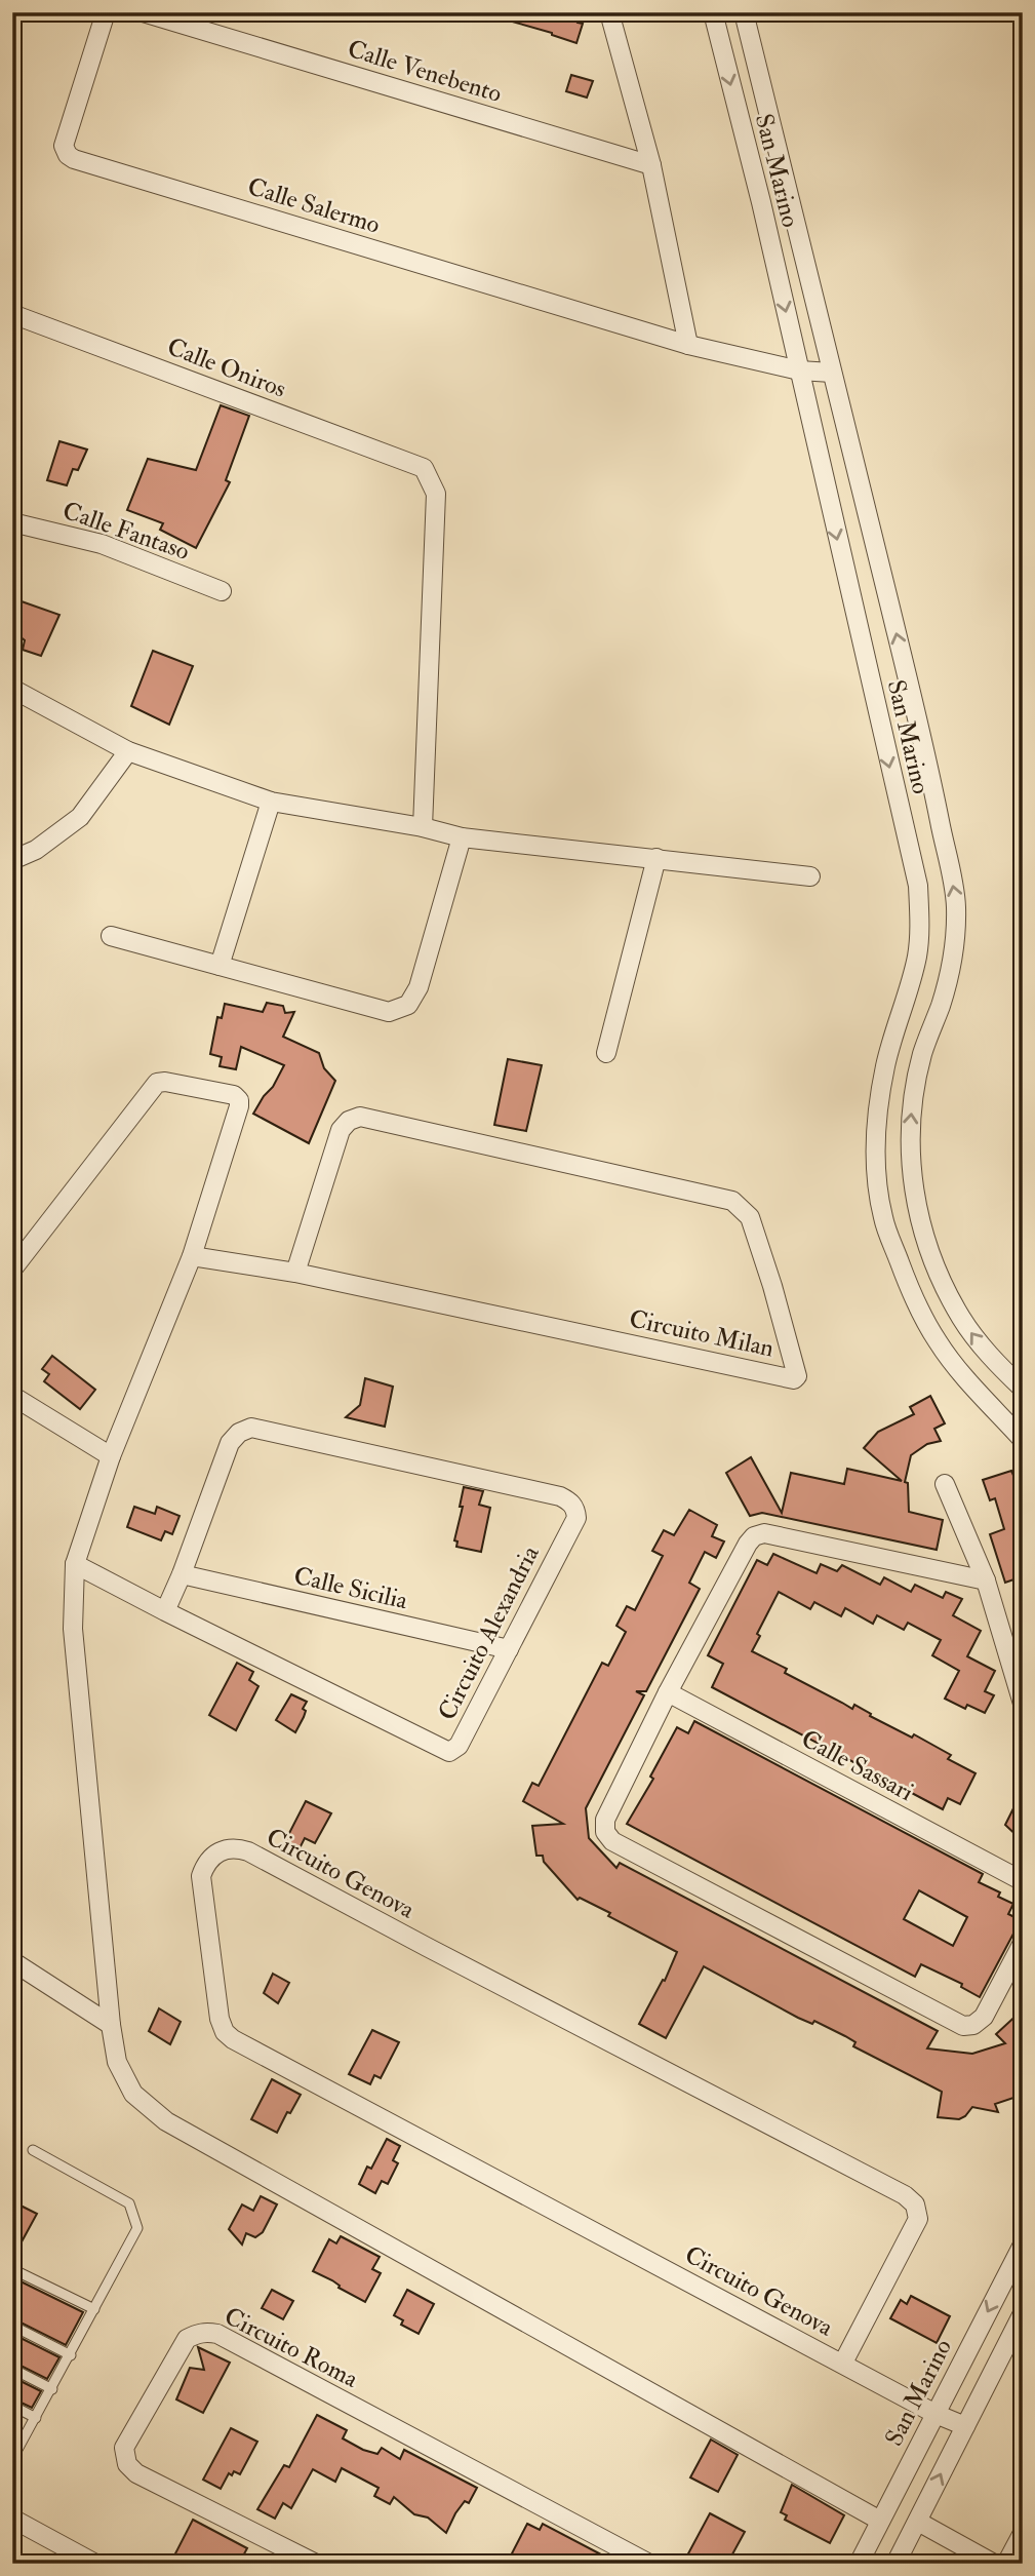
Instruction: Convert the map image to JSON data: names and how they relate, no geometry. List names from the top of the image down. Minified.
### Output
{"streets":{"street":["Calle Venebento","San Marino","Calle Salermo","Calle Oniros","Calle Fantaso","Circuito Milan","Calle Sicilia","Circuito Alexandria","Calle Sassari","Circuito Genova","Circuito Roma"]},"crossings":[["San Marino","Calle Salermo"],["San Marino","Circuito Genova"],["Calle Sicilia","Circuito Alexandria"]]}
